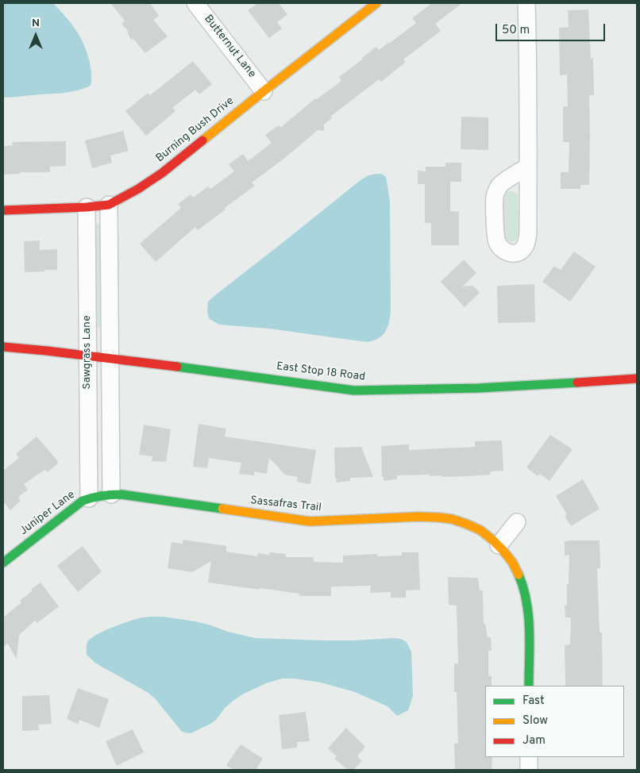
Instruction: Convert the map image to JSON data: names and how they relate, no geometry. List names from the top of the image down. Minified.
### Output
{"streets":{"street":["Butternut Lane","Burning Bush Drive","Sawgrass Lane","East Stop 18 Road","Sassafras Trail","Juniper Lane"]},"crossings":[["Butternut Lane","Burning Bush Drive"],["Burning Bush Drive","Sawgrass Lane"],["Sawgrass Lane","East Stop 18 Road"],["Sawgrass Lane","Sassafras Trail"],["Sawgrass Lane","Juniper Lane"],["Sassafras Trail","Juniper Lane"]],"legend":["Fast","Slow","Jam"],"scale_bar":"50 m","north":"top"}
